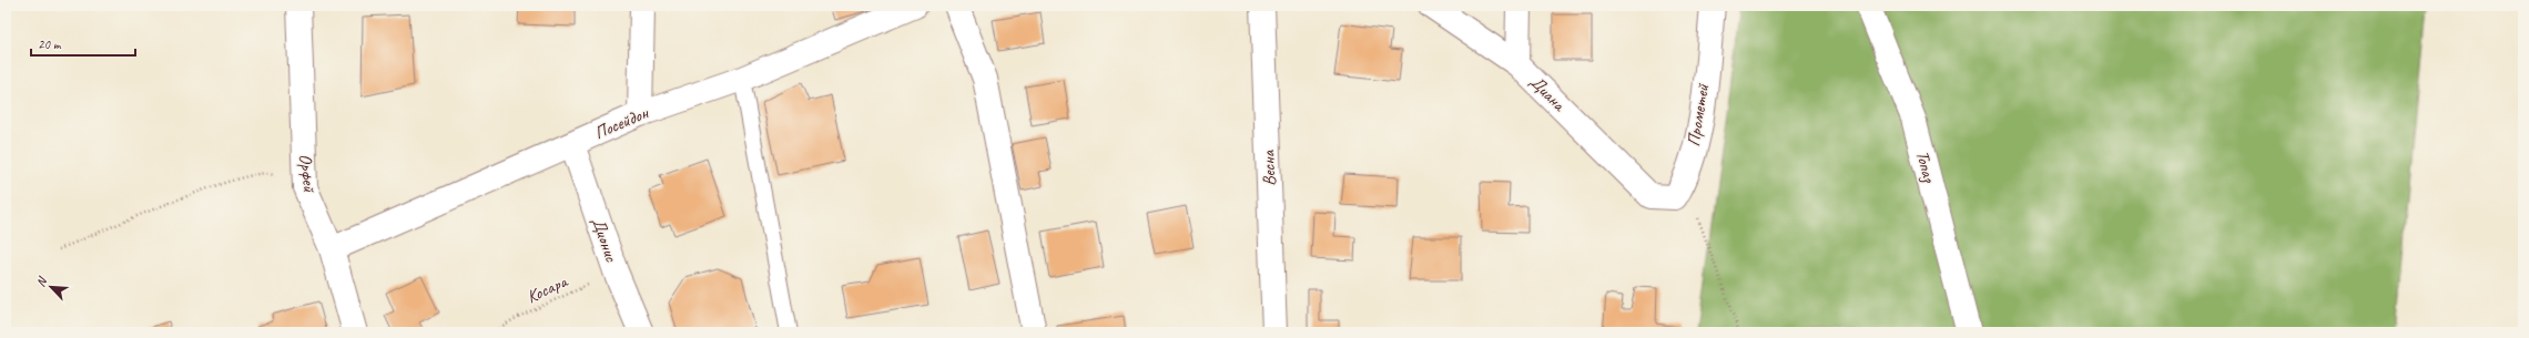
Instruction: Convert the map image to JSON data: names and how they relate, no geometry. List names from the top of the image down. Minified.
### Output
{"streets":{"street":["Диана","Прометей","Посейдон","Топаз","Весна","Орфей","Дионис"],"path":["Косара"]},"crossings":[["Диана","Прометей"],["Посейдон","Орфей"],["Посейдон","Дионис"],["Дионис","Косара"]],"scale_bar":"20 m","north":"top left"}
